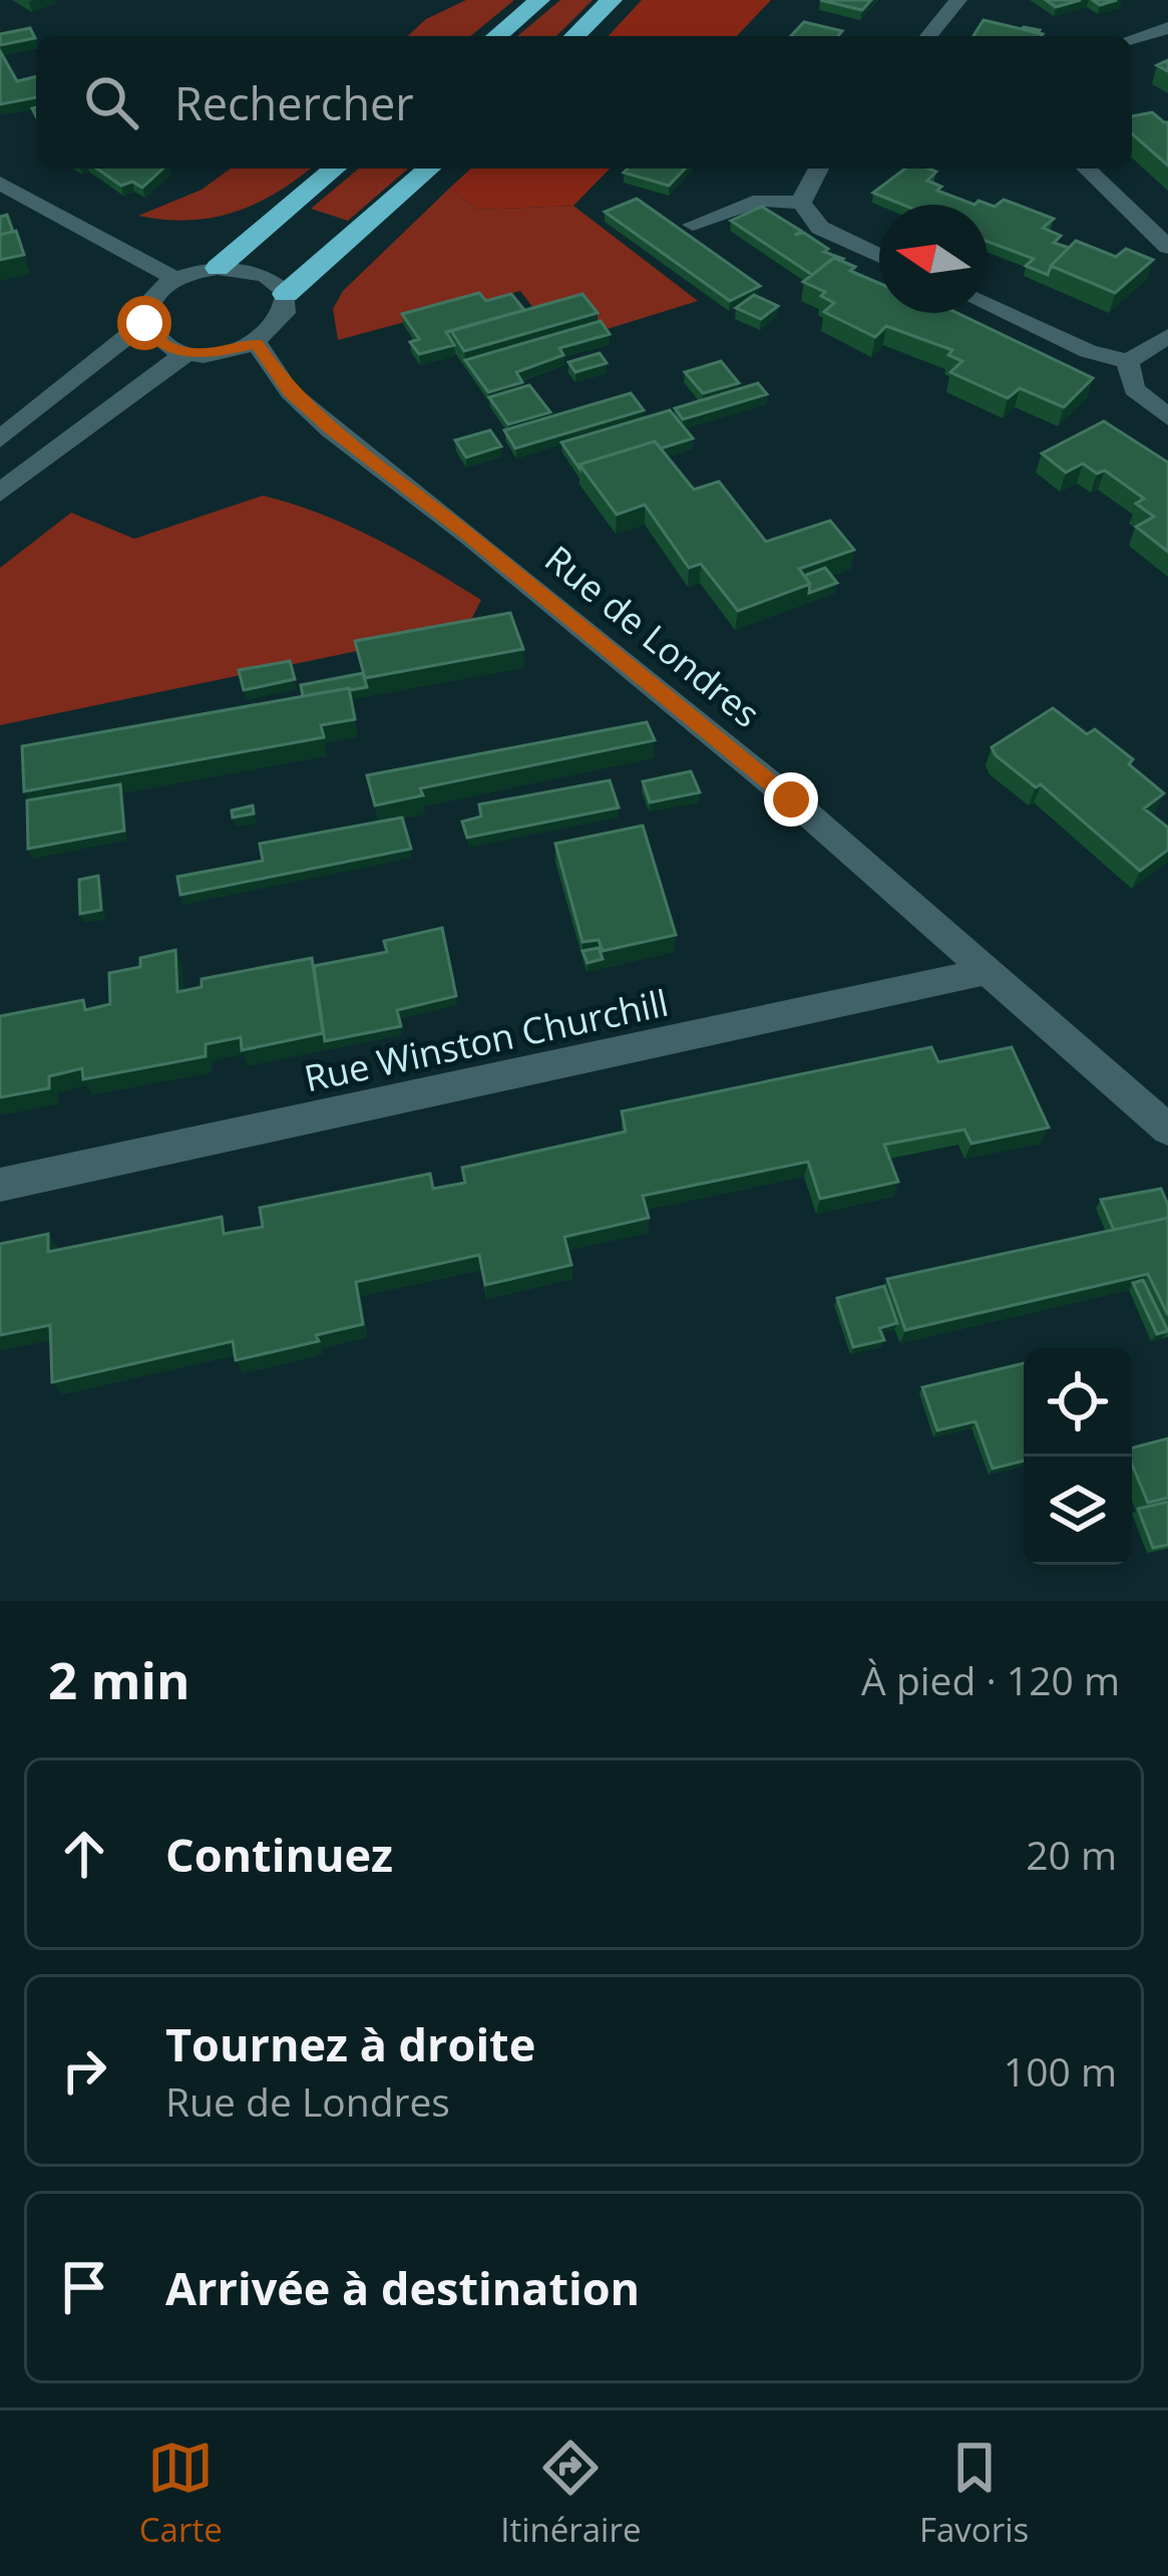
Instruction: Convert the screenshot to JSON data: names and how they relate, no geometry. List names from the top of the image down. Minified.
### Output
{"streets":{"street":["Rue de Londres","Rue Winston Churchill"]},"crossings":[["Rue de Londres","Rue Winston Churchill"]],"north":"left","page":{"search":"Rechercher","heading":["2 min","À pied · 120 m"],"list":[["Continuez","20 m"],["Tournez à droite","Rue de Londres","100 m"],"Arrivée à destination"],"nav":["Carte","Itinéraire","Favoris"]}}
